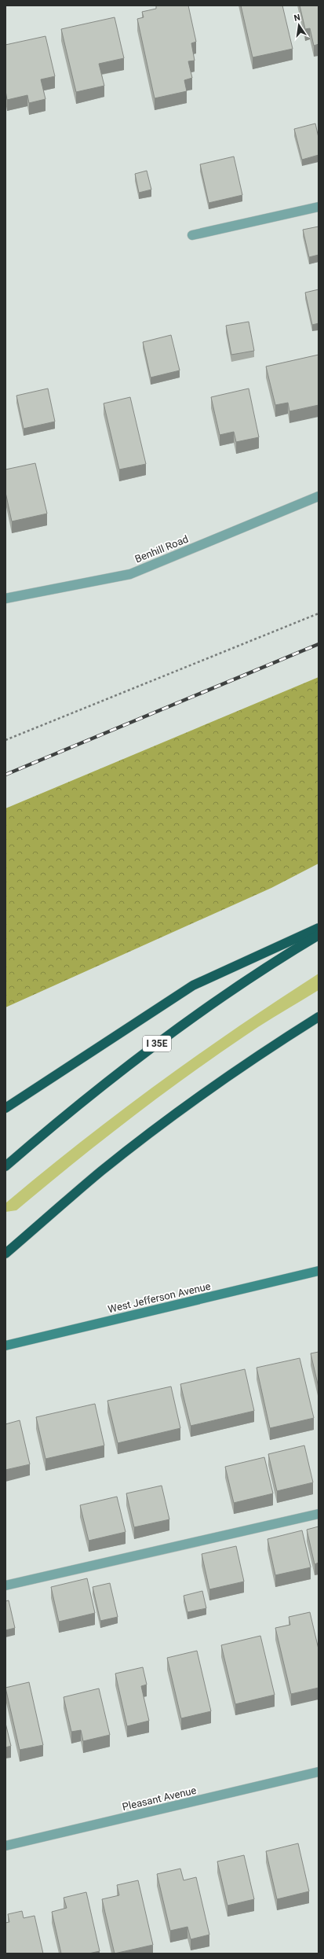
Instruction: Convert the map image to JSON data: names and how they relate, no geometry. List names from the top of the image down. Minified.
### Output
{"streets":{"highway":["I 35E"],"street":["Benhill Road","West Jefferson Avenue","Pleasant Avenue"]},"north":"top"}
